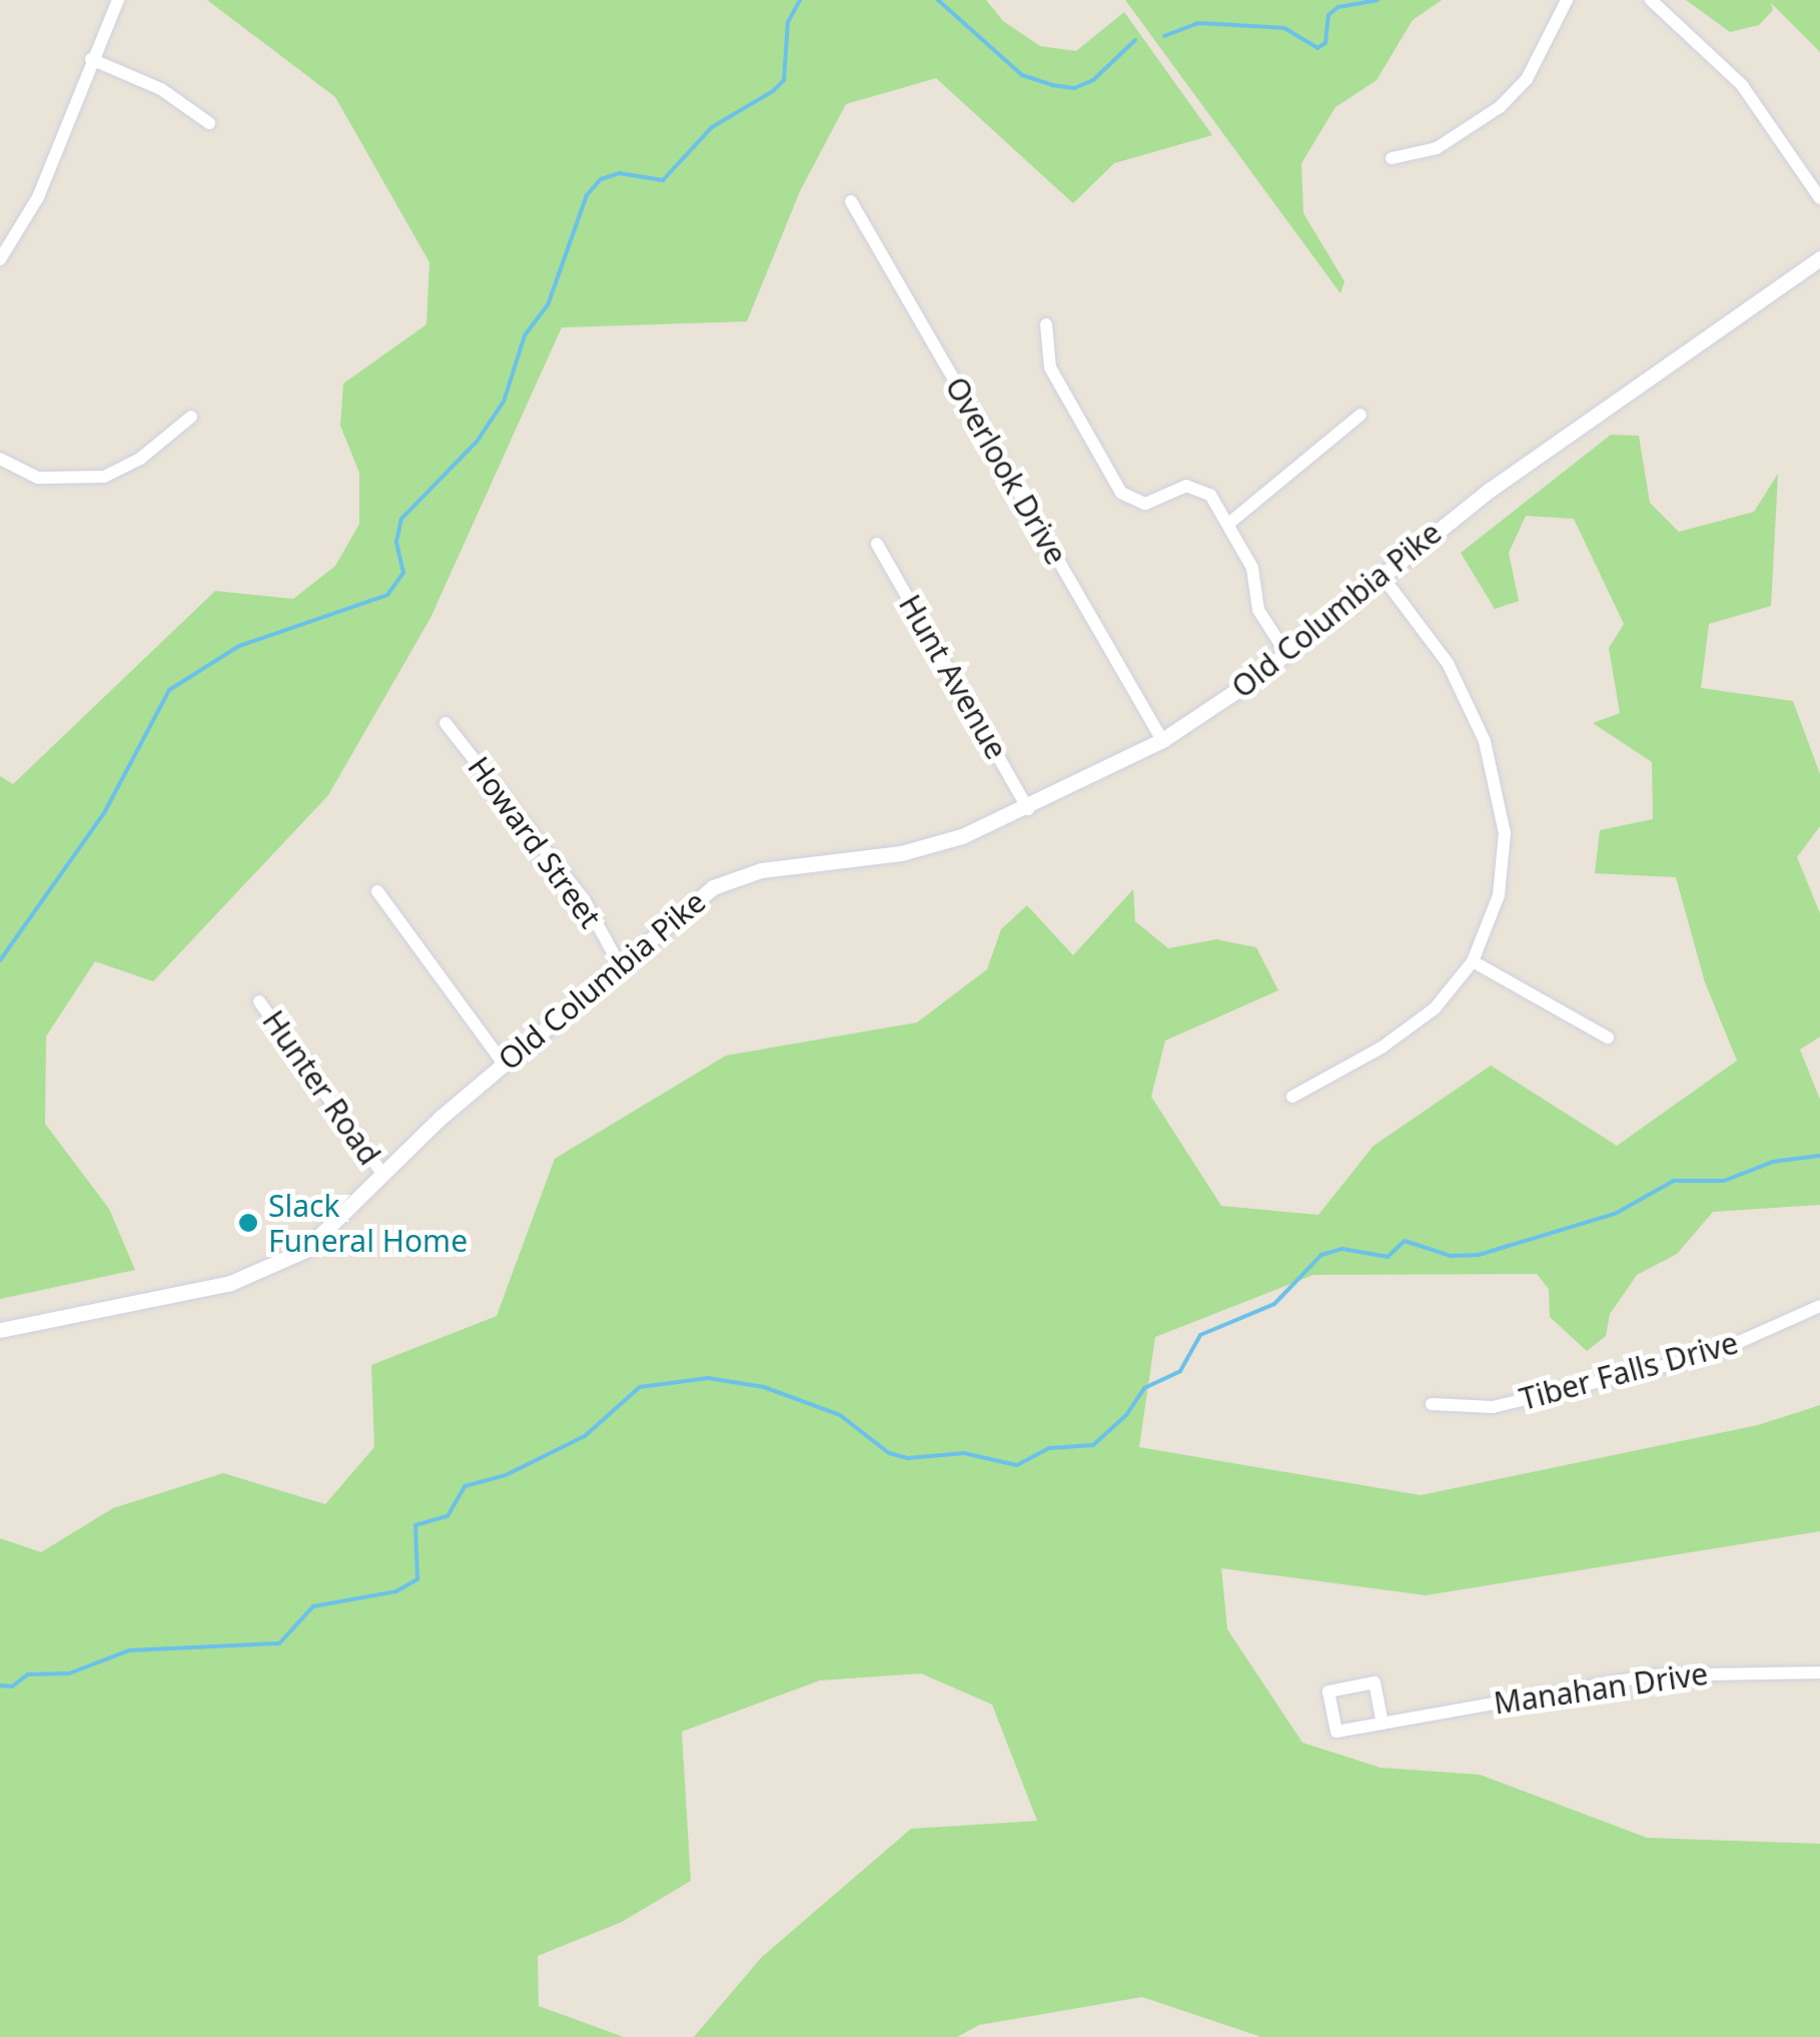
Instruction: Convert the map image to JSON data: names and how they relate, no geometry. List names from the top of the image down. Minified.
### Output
{"streets":{"street":["Overlook Drive","Old Columbia Pike","Hunt Avenue","Howard Street","Hunter Road","Tiber Falls Drive","Manahan Drive"]},"crossings":[["Overlook Drive","Old Columbia Pike"],["Old Columbia Pike","Hunt Avenue"],["Old Columbia Pike","Howard Street"],["Old Columbia Pike","Hunter Road"]],"places":["Slack Funeral Home"]}
